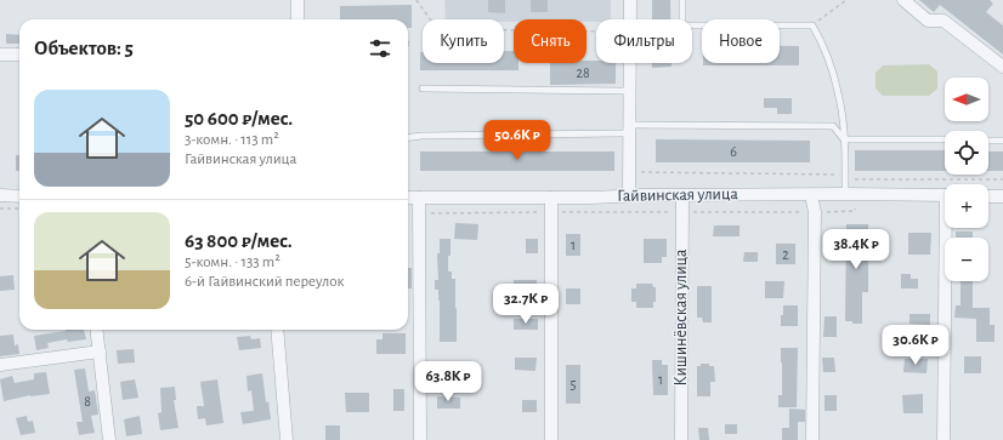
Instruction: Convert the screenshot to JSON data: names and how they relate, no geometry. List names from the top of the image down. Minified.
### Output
{"streets":{"street":["Гайвинская улица","Кишинёвская улица"]},"crossings":[["Гайвинская улица","Кишинёвская улица"]],"house_numbers":["28","6","1","2","1","5","8"],"north":"left","page":{"chip":["Купить","Снять","Фильтры","Новое"],"heading":"Объектов: 5","map_buttons":["+","−"],"list":[{"name":"50 600 ₽/мес.","note":"3-комн. · 113 m² · Гайвинская улица"},{"name":"63 800 ₽/мес.","note":"5-комн. · 133 m² · 6-й Гайвинский переулок"}],"price":["50.6K ₽","38.4K ₽","32.7K ₽","30.6K ₽","63.8K ₽"]}}
